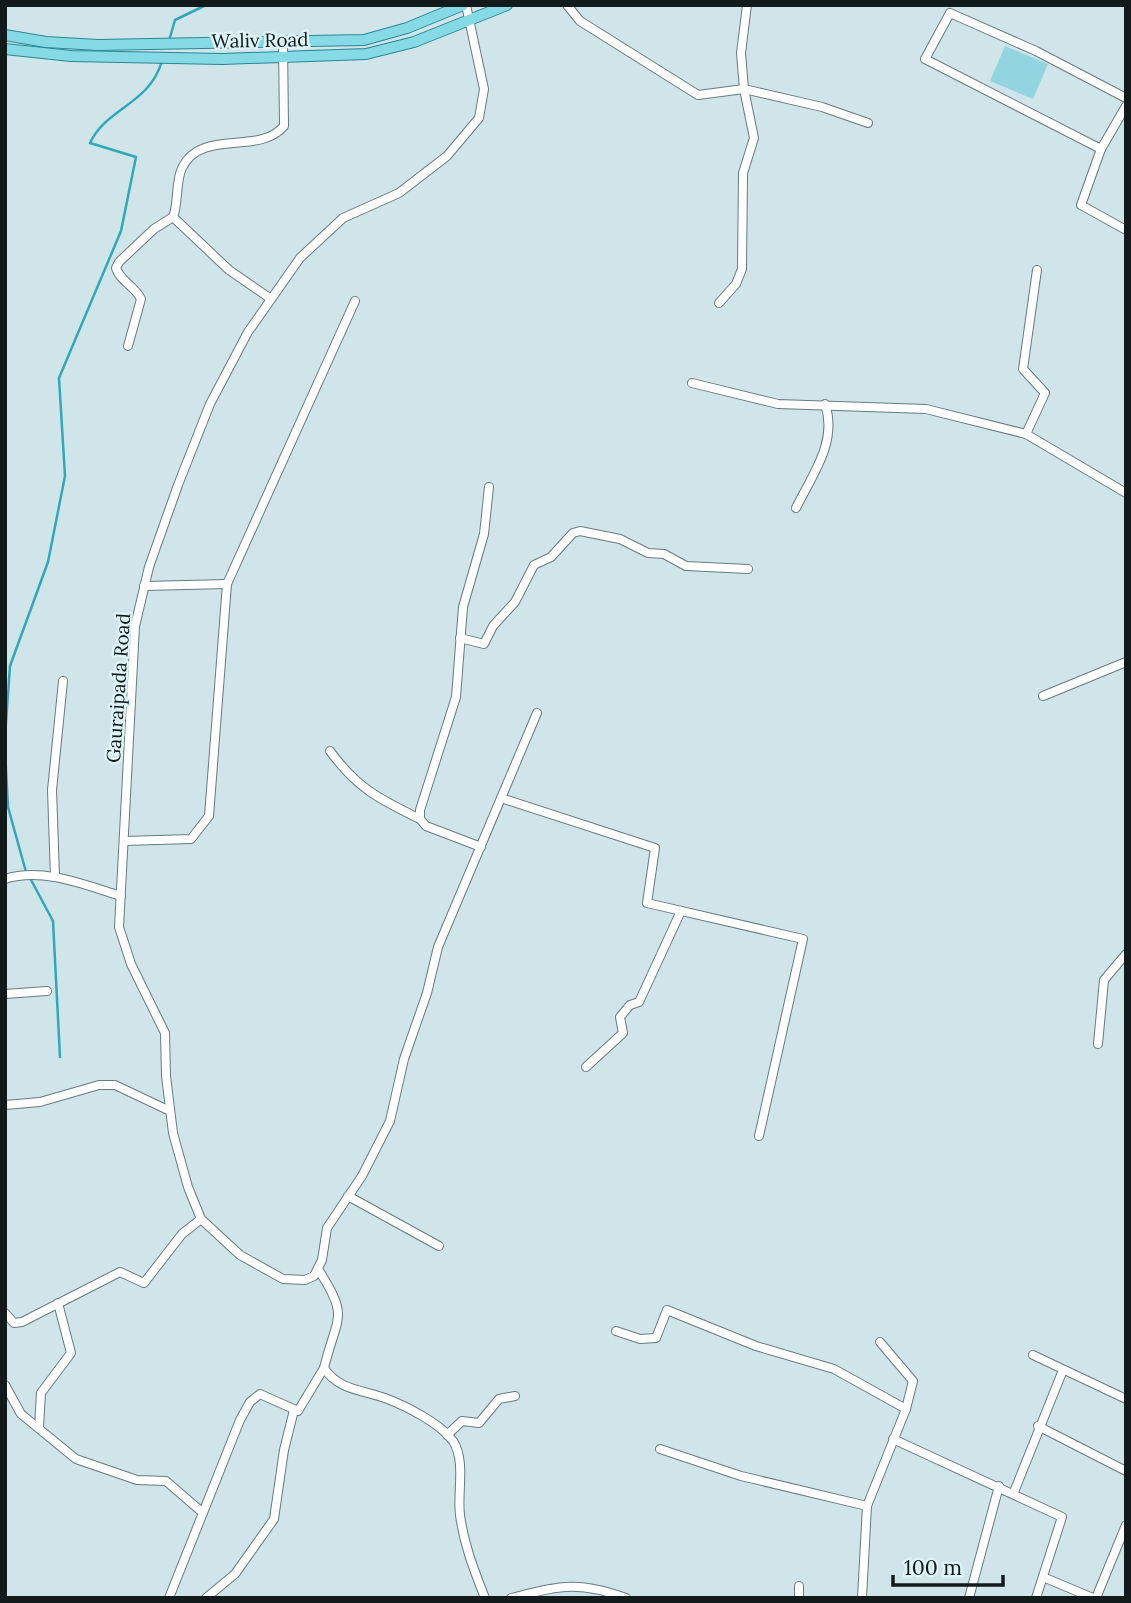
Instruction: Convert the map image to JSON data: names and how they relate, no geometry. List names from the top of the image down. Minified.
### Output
{"streets":{"main road":["Waliv Road"],"street":["Gauraipada Road"]},"crossings":[["Waliv Road","Gauraipada Road"]],"scale_bar":"100 m"}
